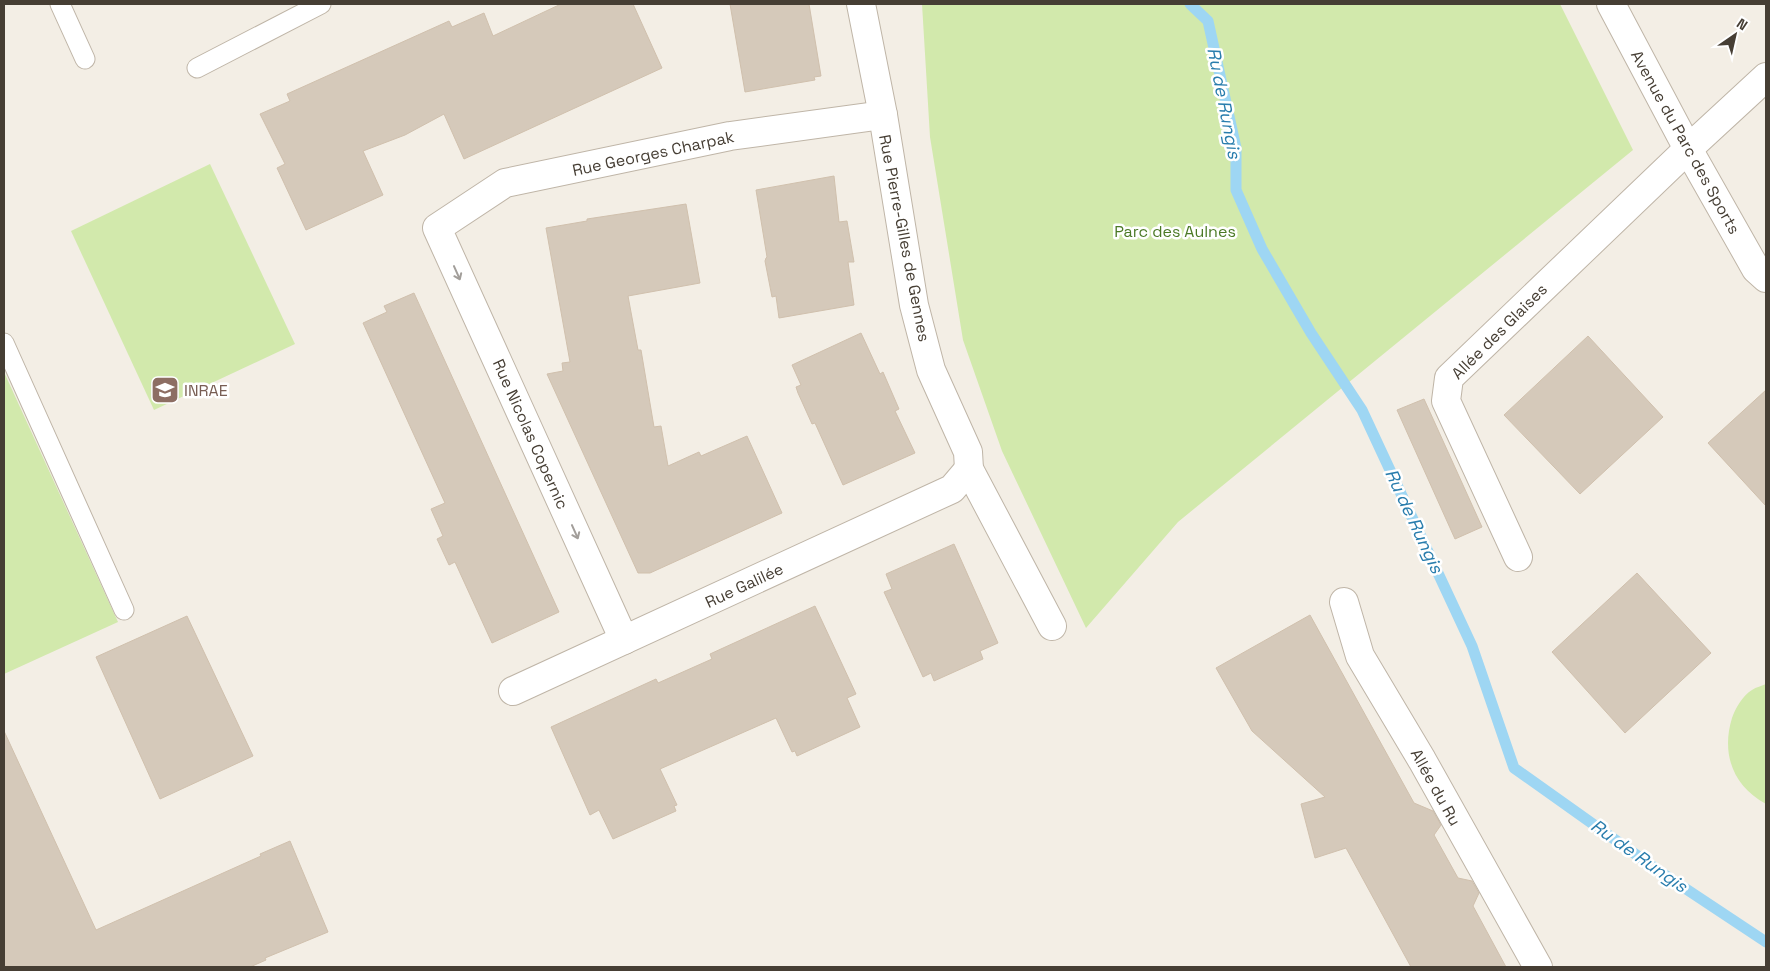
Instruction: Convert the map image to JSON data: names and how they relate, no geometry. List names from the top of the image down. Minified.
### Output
{"streets":{"street":["Avenue du Parc des Sports","Rue Georges Charpak","Rue Pierre-Gilles de Gennes","Allée des Glaises","Rue Nicolas Copernic","Rue Galilée","Allée du Ru"]},"crossings":[["Avenue du Parc des Sports","Allée des Glaises"],["Rue Georges Charpak","Rue Pierre-Gilles de Gennes"],["Rue Georges Charpak","Rue Nicolas Copernic"],["Rue Pierre-Gilles de Gennes","Rue Galilée"],["Rue Nicolas Copernic","Rue Galilée"]],"one_way":["Rue Nicolas Copernic"],"water":["Ru de Rungis"],"parks":["Parc des Aulnes"],"places":{"school or university":["INRAE"]},"north":"top right"}
